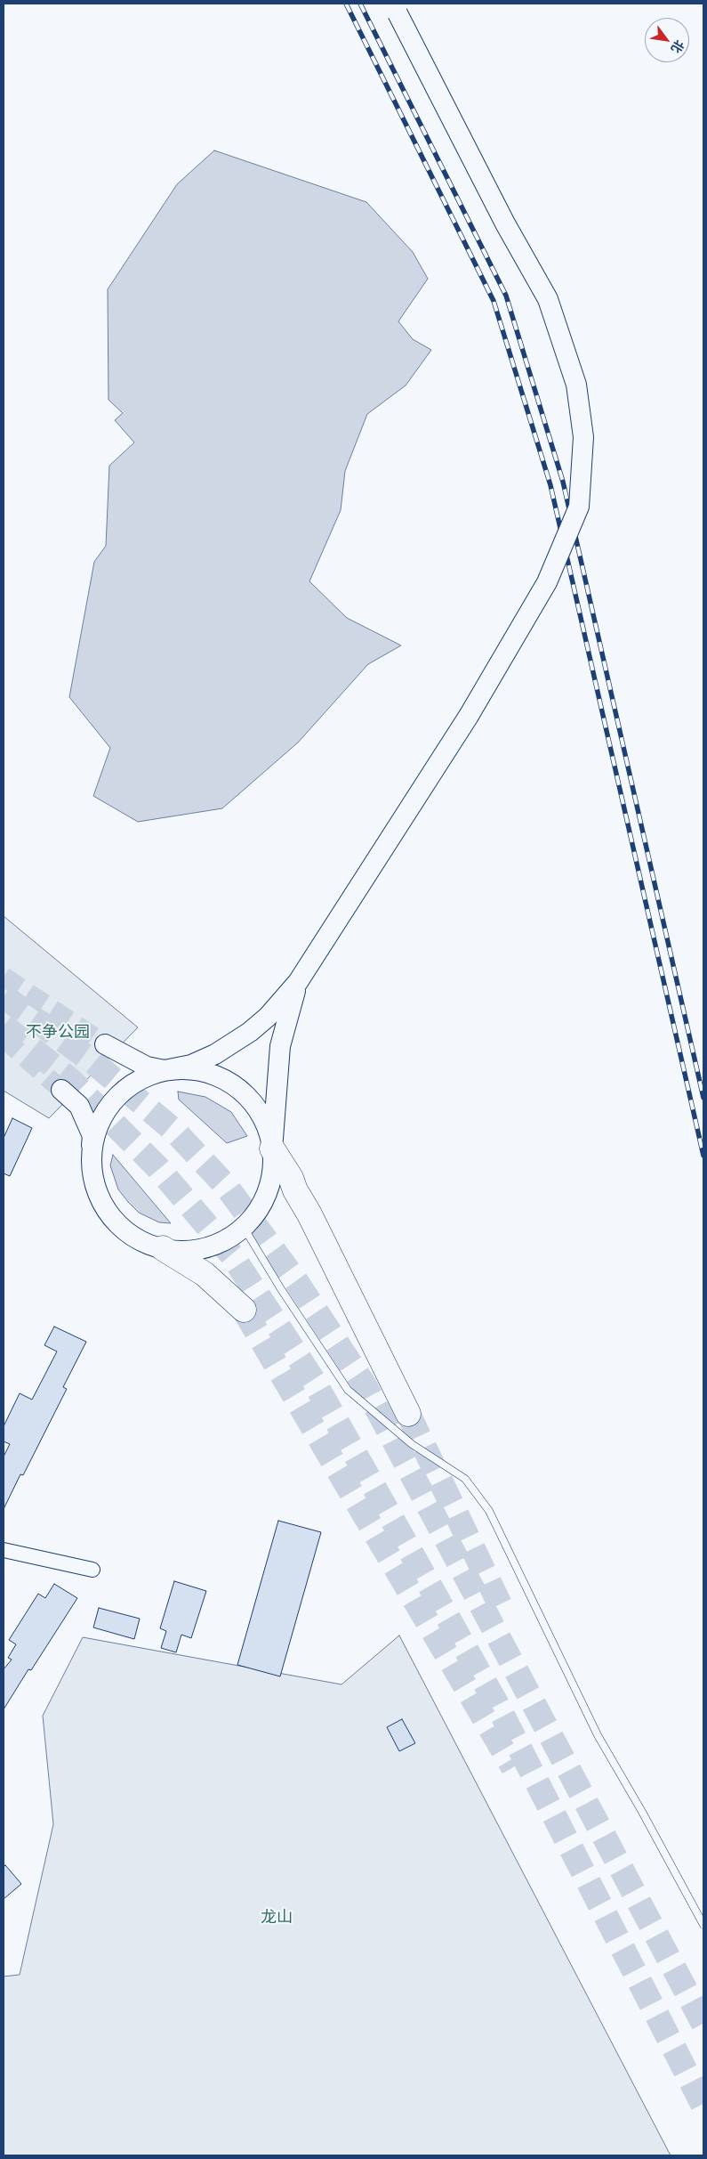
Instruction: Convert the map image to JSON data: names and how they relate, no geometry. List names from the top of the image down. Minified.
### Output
{"parks":["不争公园","龙山"],"north":"bottom right"}
